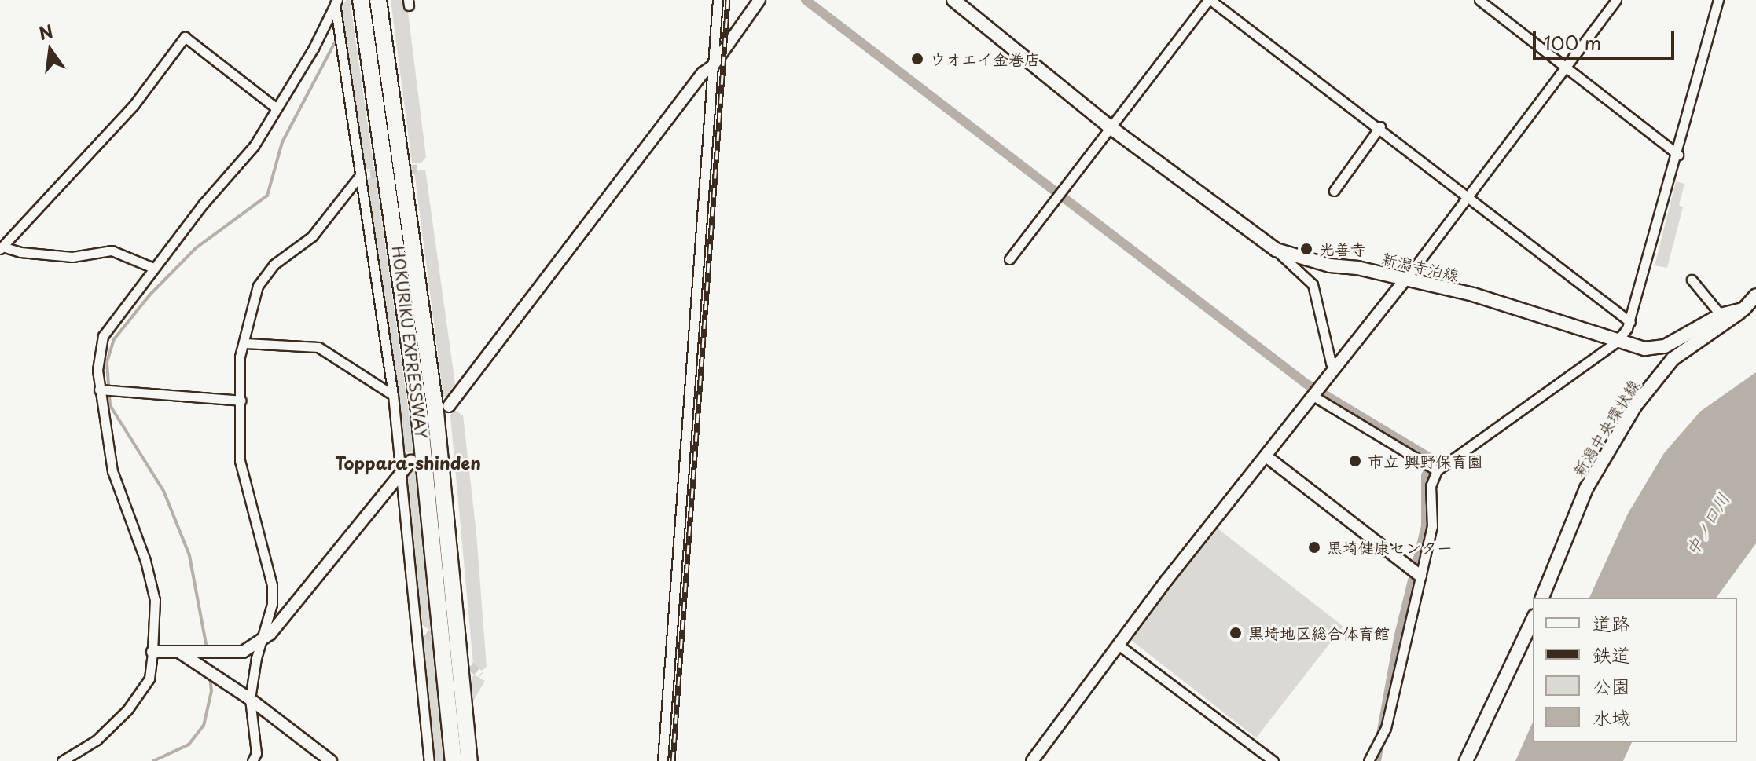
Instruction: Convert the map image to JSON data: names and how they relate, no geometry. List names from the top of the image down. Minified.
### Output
{"streets":{"highway":["HOKURIKU EXPRESSWAY"],"main road":["新潟寺泊線","新潟中央環状線"]},"crossings":[["新潟寺泊線","新潟中央環状線"]],"districts":["Toppara-shinden"],"water":["中ノ口川"],"places":["ウオエイ金巻店","光善寺","市立 興野保育園","黒埼健康センター","黒埼地区総合体育館"],"legend":["道路","鉄道","公園","水域"],"scale_bar":"100 m","north":"top"}
